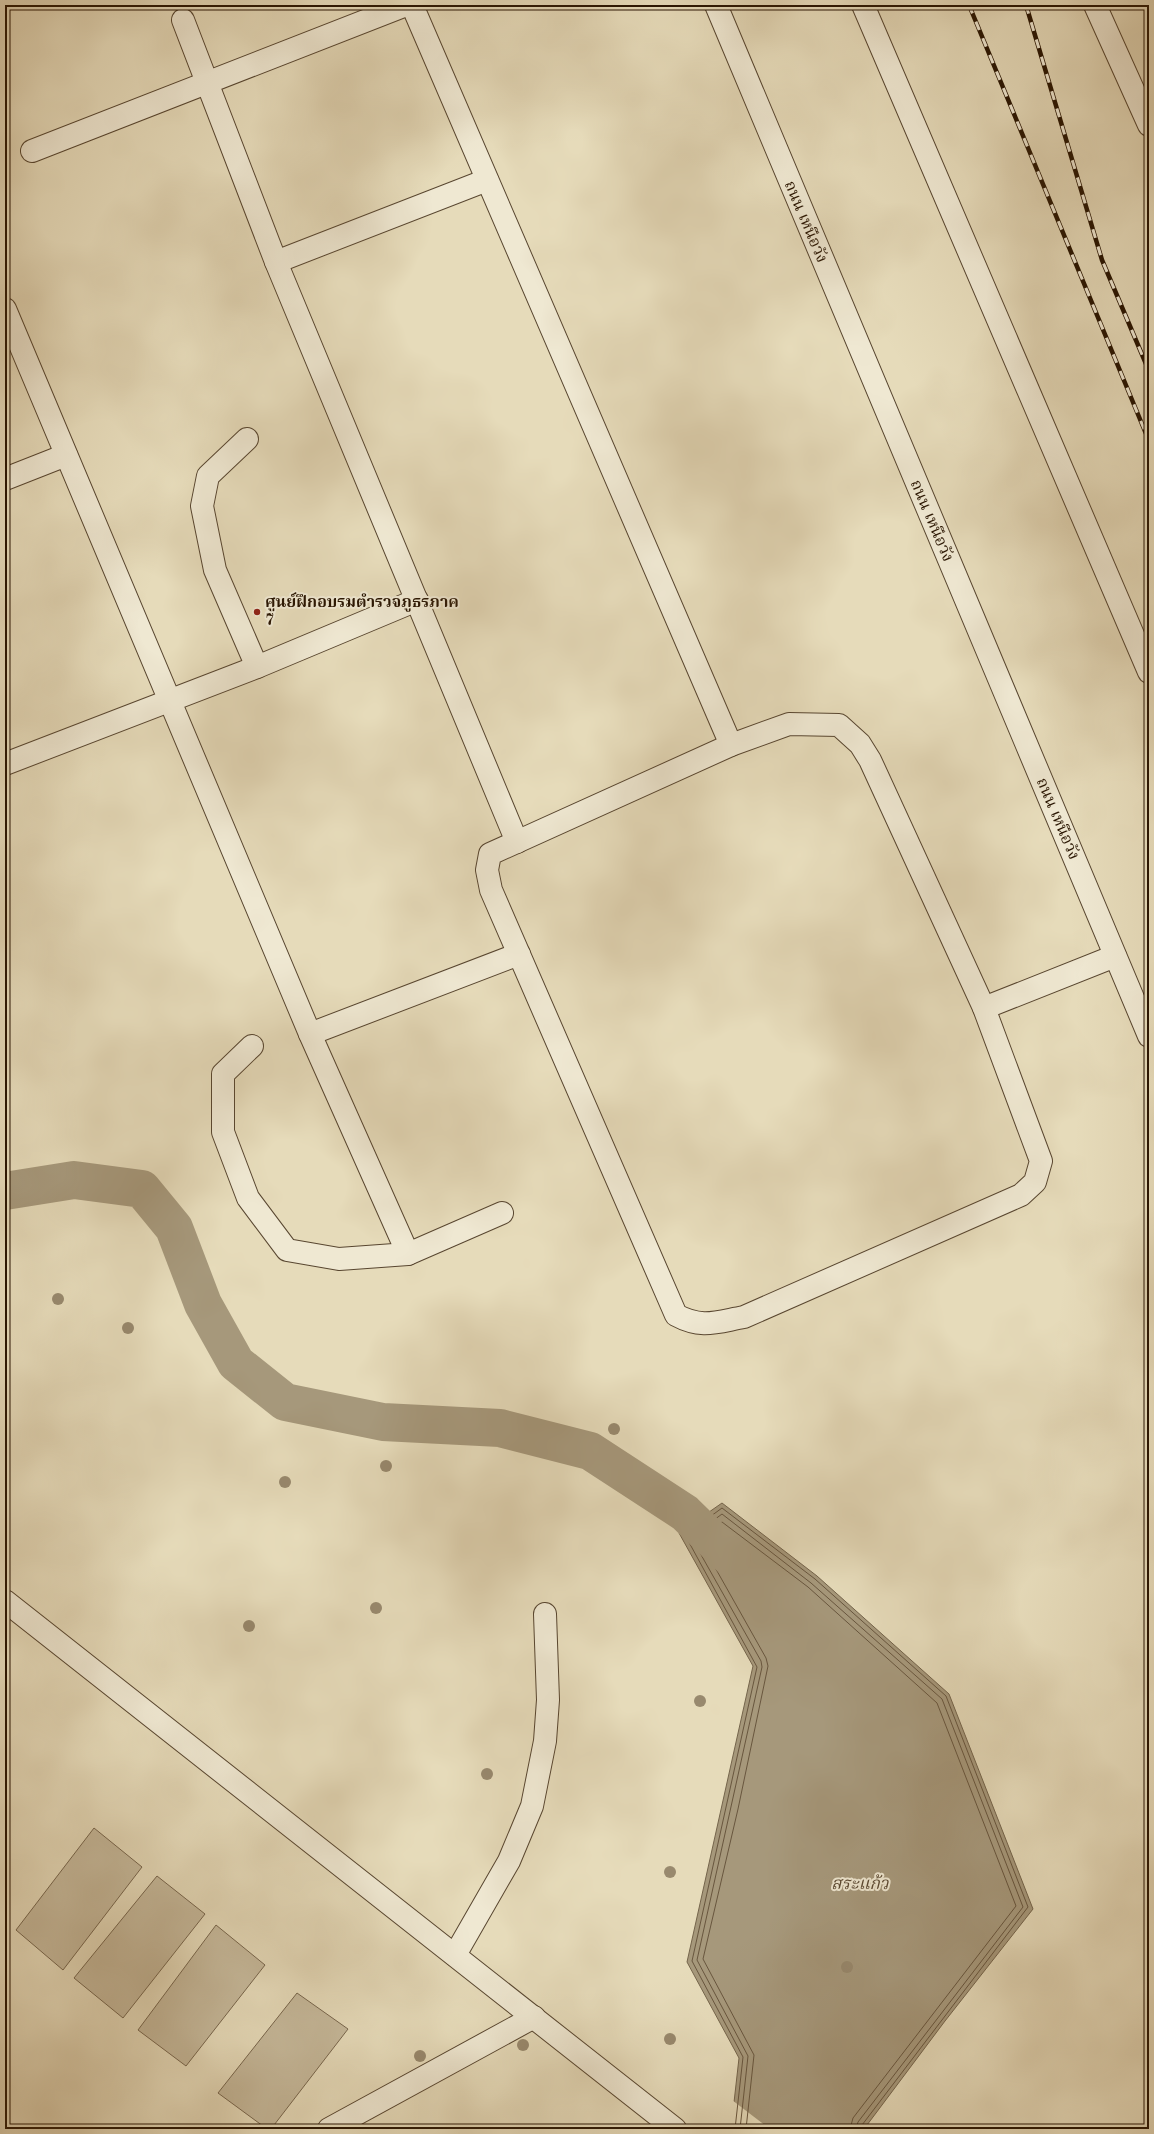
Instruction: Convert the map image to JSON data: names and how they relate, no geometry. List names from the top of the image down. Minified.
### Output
{"streets":{"street":["ถนน เหนือวัง"]},"water":["สระแก้ว"],"places":["ศูนย์ฝึกอบรมตำรวจภูธรภาค 7"]}
